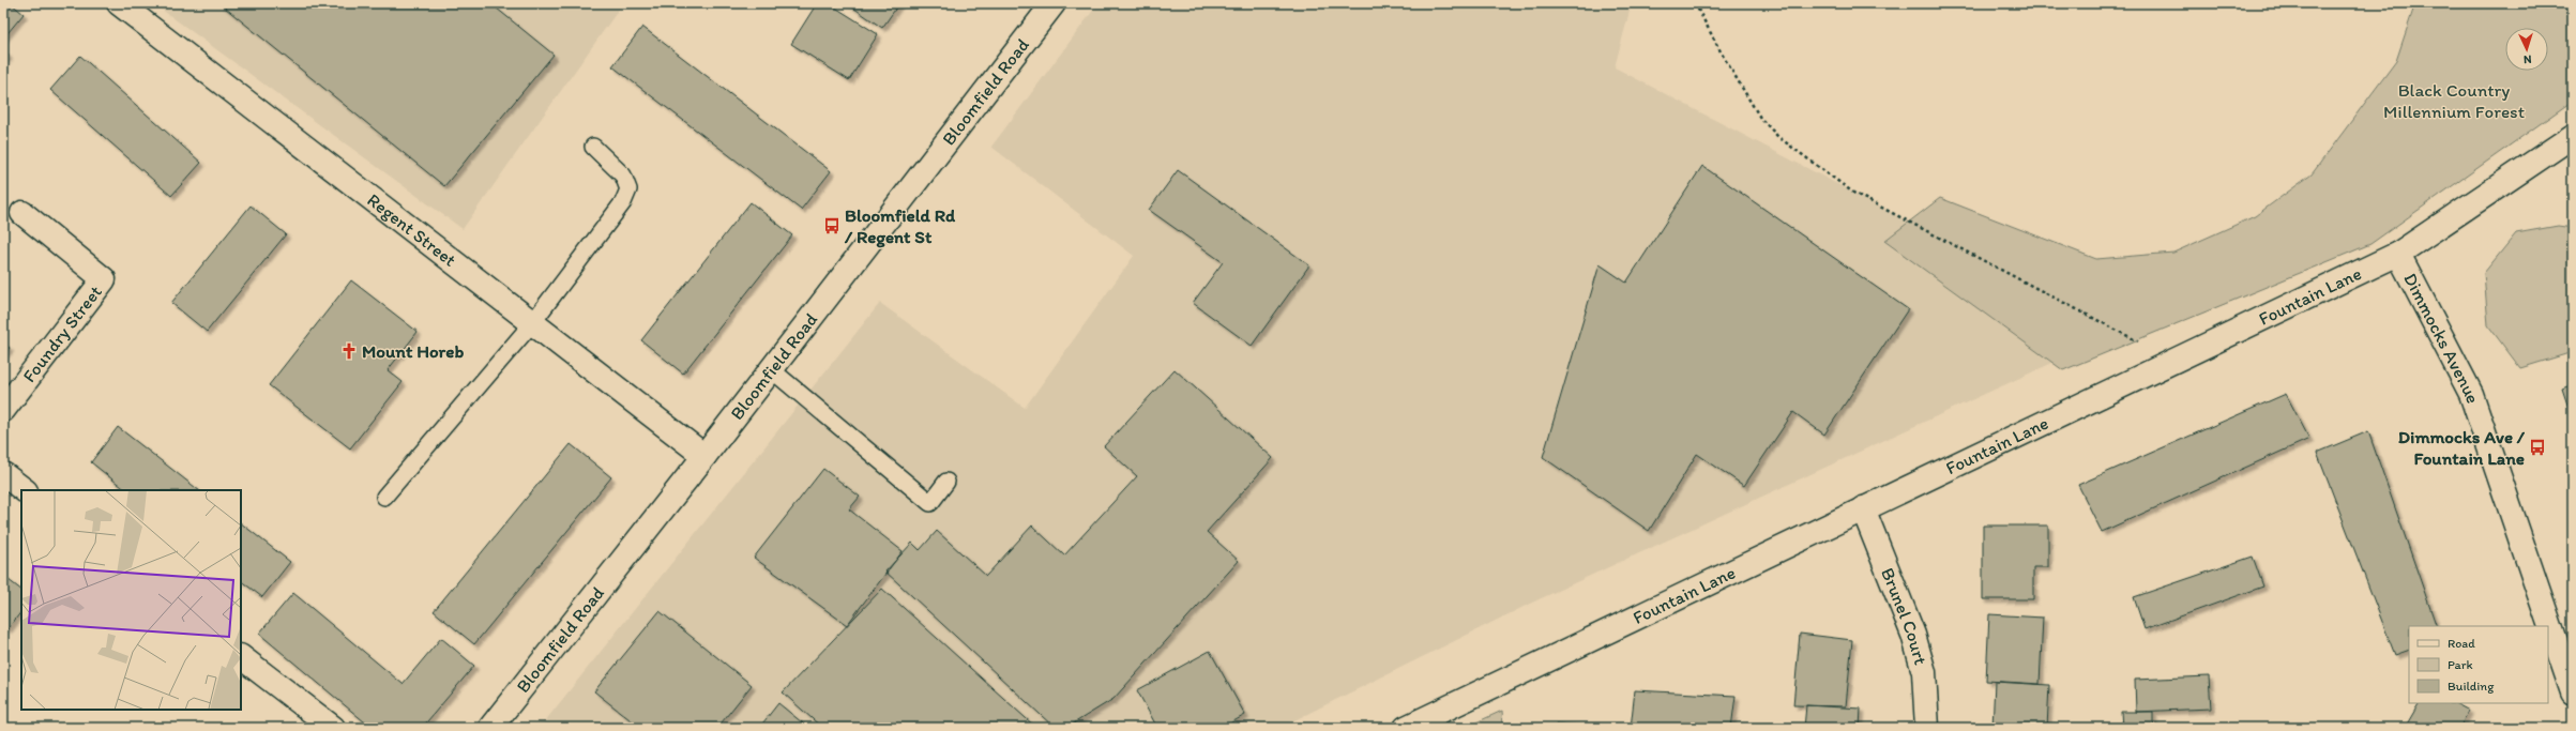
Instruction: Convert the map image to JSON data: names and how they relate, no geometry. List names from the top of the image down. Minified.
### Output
{"streets":{"street":["Bloomfield Road","Regent Street","Fountain Lane","Foundry Street","Dimmocks Avenue","Brunel Court"]},"crossings":[["Bloomfield Road","Regent Street"],["Fountain Lane","Dimmocks Avenue"],["Fountain Lane","Brunel Court"]],"parks":["Black Country Millennium Forest"],"places":{"bus stop":["Bloomfield Rd / Regent St","Dimmocks Ave / Fountain Lane"],"church":["Mount Horeb"]},"legend":["Road","Park","Building"],"north":"bottom"}
